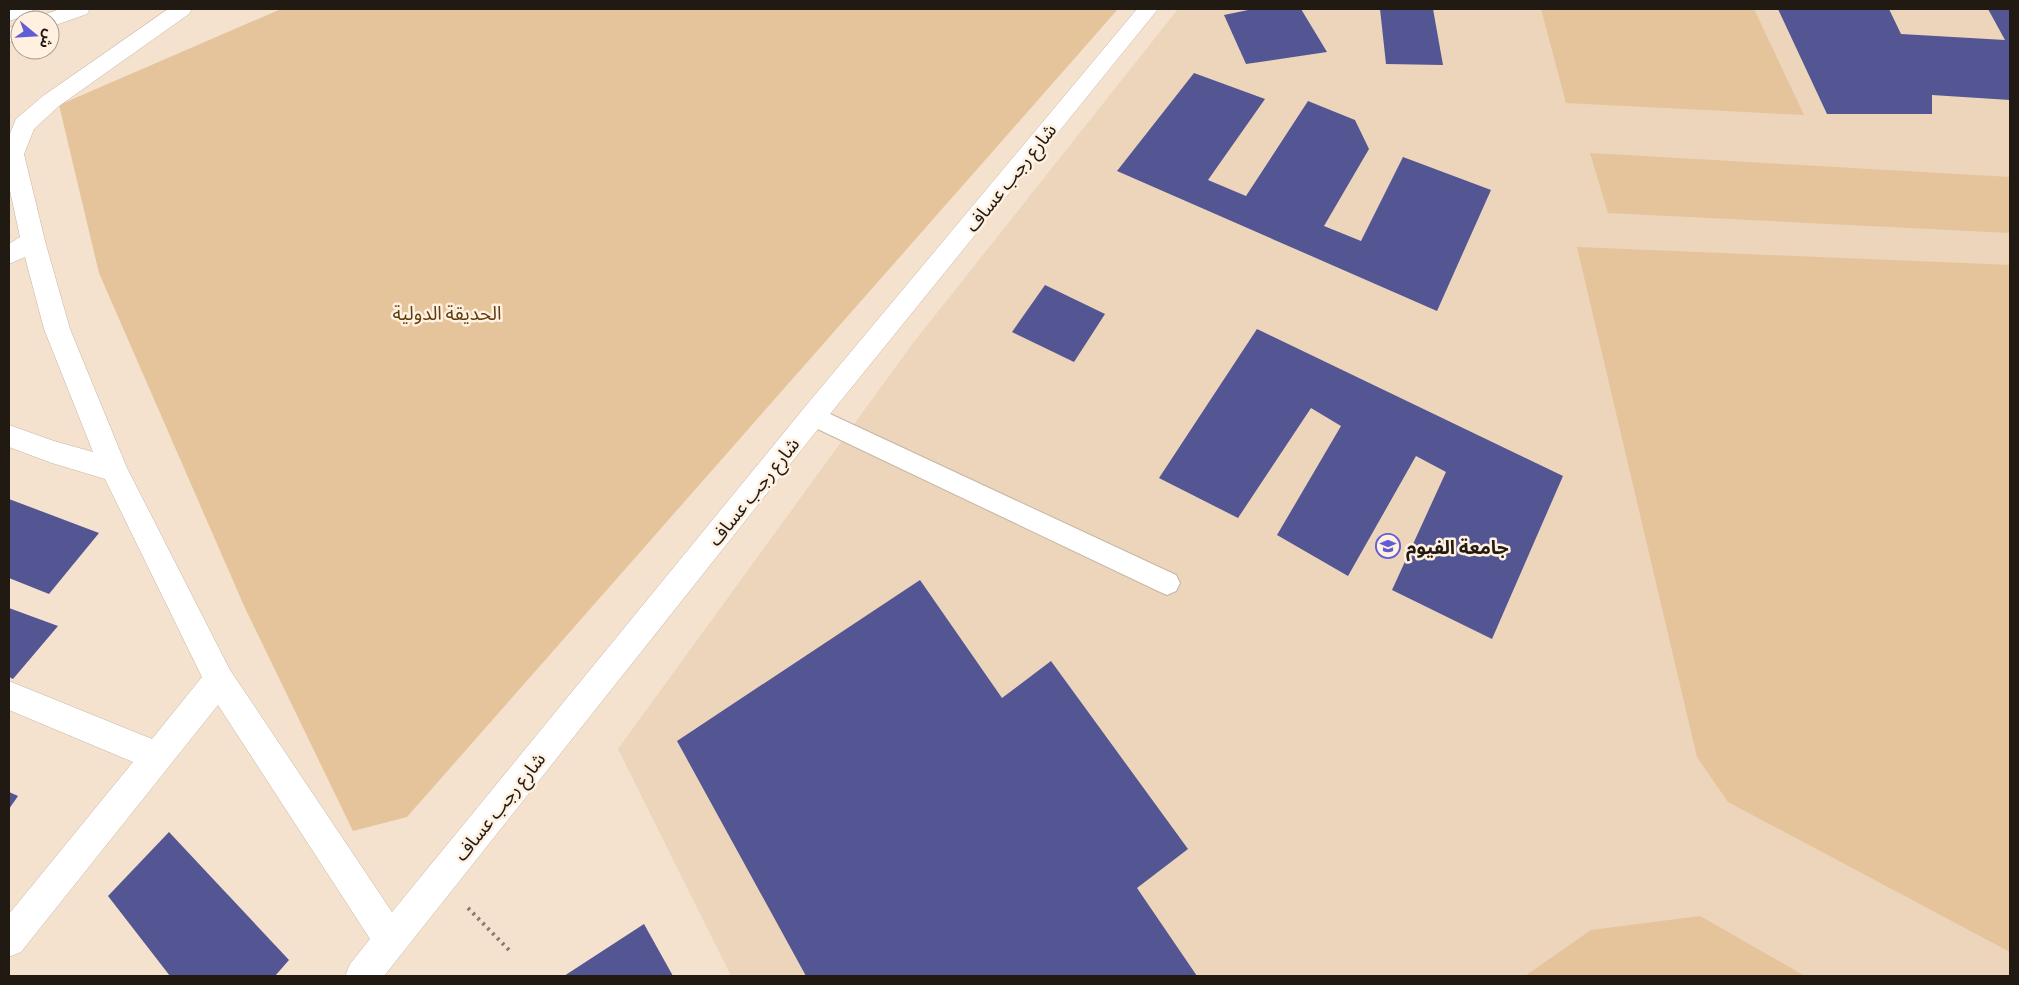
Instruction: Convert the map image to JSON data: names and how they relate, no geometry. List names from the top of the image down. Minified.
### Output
{"streets":{"street":["شارع رجب عساف"]},"parks":["الحديقة الدولية"],"places":{"school or university":["جامعة الفيوم"]},"north":"right"}
